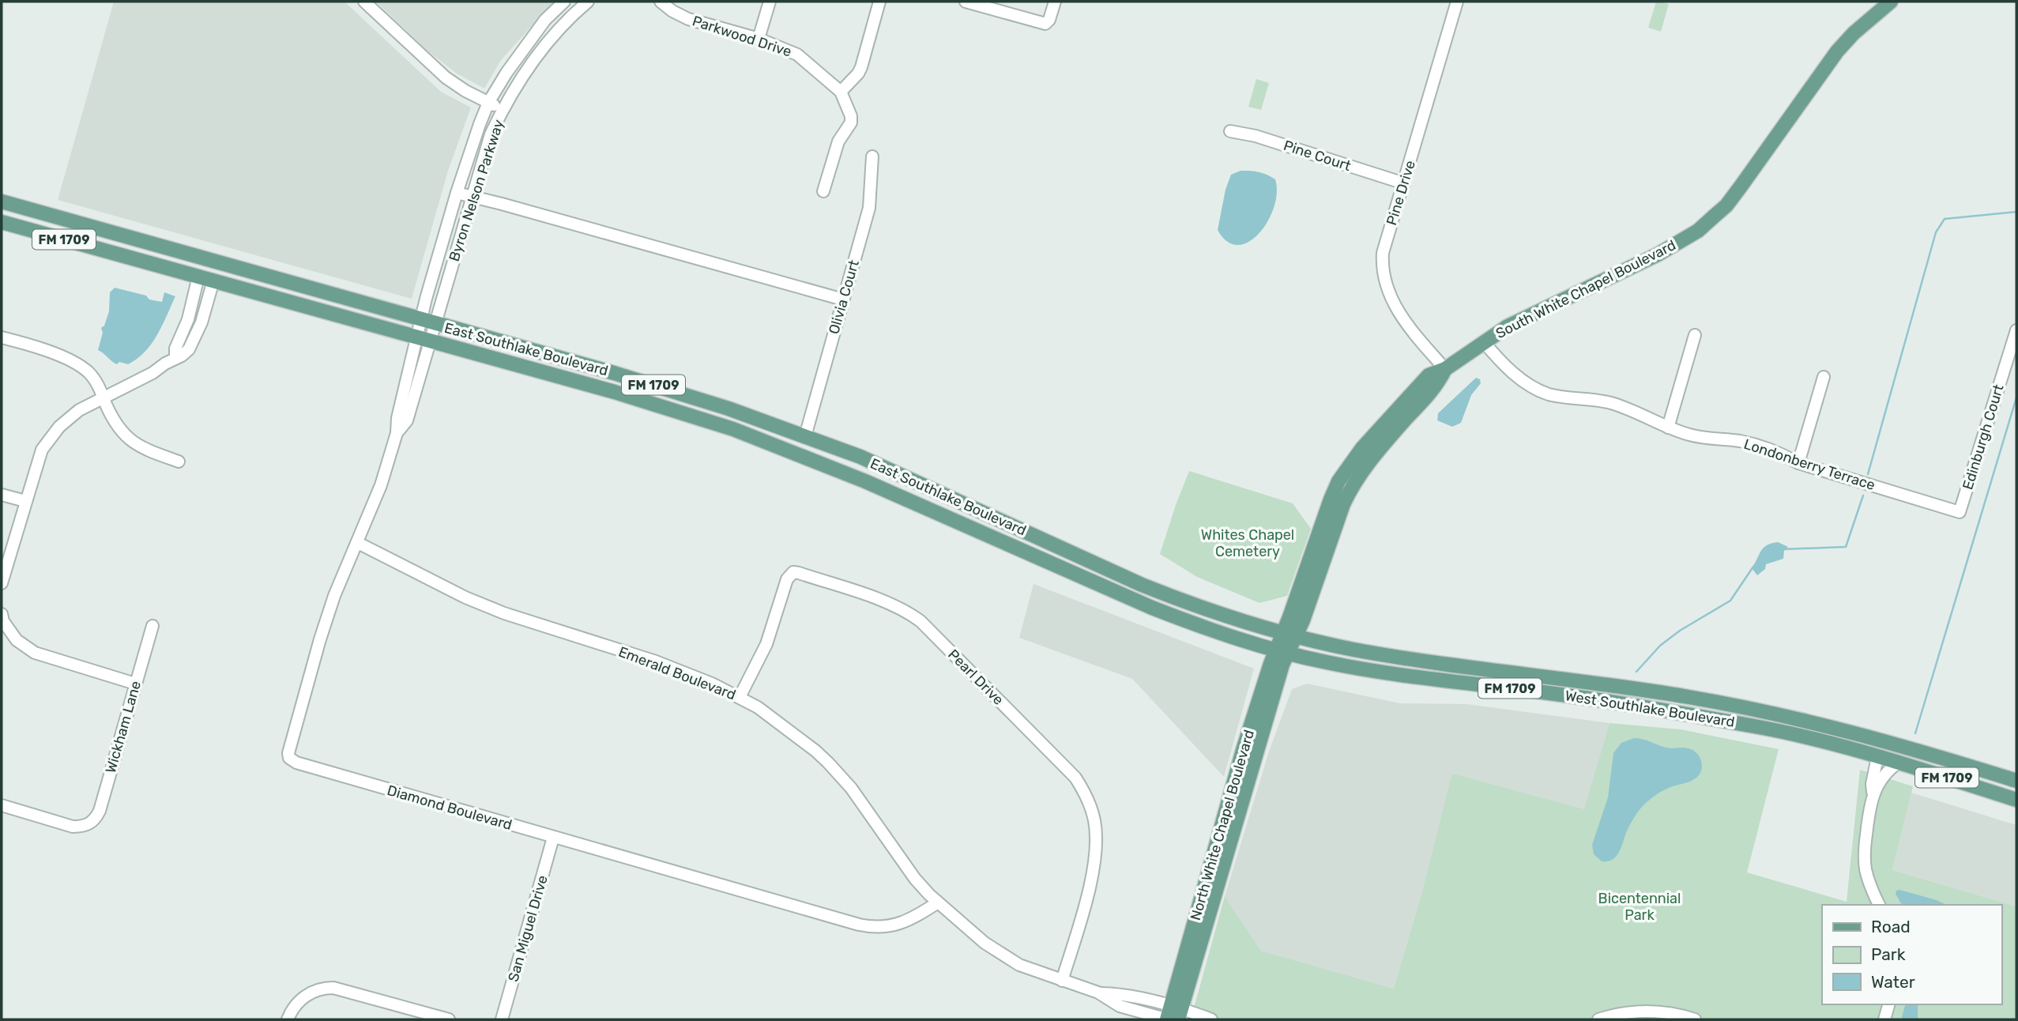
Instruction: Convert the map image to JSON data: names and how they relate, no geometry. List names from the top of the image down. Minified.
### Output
{"streets":{"main road":["FM 1709","South White Chapel Boulevard","East Southlake Boulevard","West Southlake Boulevard","North White Chapel Boulevard"],"street":["Parkwood Drive","Pine Court","Byron Nelson Parkway","Pine Drive","Olivia Court","Edinburgh Court","Londonberry Terrace","Emerald Boulevard","Pearl Drive","Wickham Lane","Diamond Boulevard","San Miguel Drive"]},"crossings":[["Pine Court","Pine Drive"],["Byron Nelson Parkway","East Southlake Boulevard"],["Byron Nelson Parkway","Diamond Boulevard"],["Pine Drive","South White Chapel Boulevard"],["South White Chapel Boulevard","East Southlake Boulevard"],["South White Chapel Boulevard","Londonberry Terrace"],["South White Chapel Boulevard","West Southlake Boulevard"],["South White Chapel Boulevard","North White Chapel Boulevard"],["Olivia Court","East Southlake Boulevard"],["East Southlake Boulevard","West Southlake Boulevard"],["East Southlake Boulevard","Diamond Boulevard"],["East Southlake Boulevard","North White Chapel Boulevard"],["Edinburgh Court","Londonberry Terrace"],["Emerald Boulevard","Pearl Drive"],["Emerald Boulevard","Diamond Boulevard"],["Emerald Boulevard","North White Chapel Boulevard"],["West Southlake Boulevard","North White Chapel Boulevard"],["Diamond Boulevard","San Miguel Drive"]],"parks":["Whites Chapel Cemetery","Bicentennial Park"],"legend":["Road","Park","Water"]}
